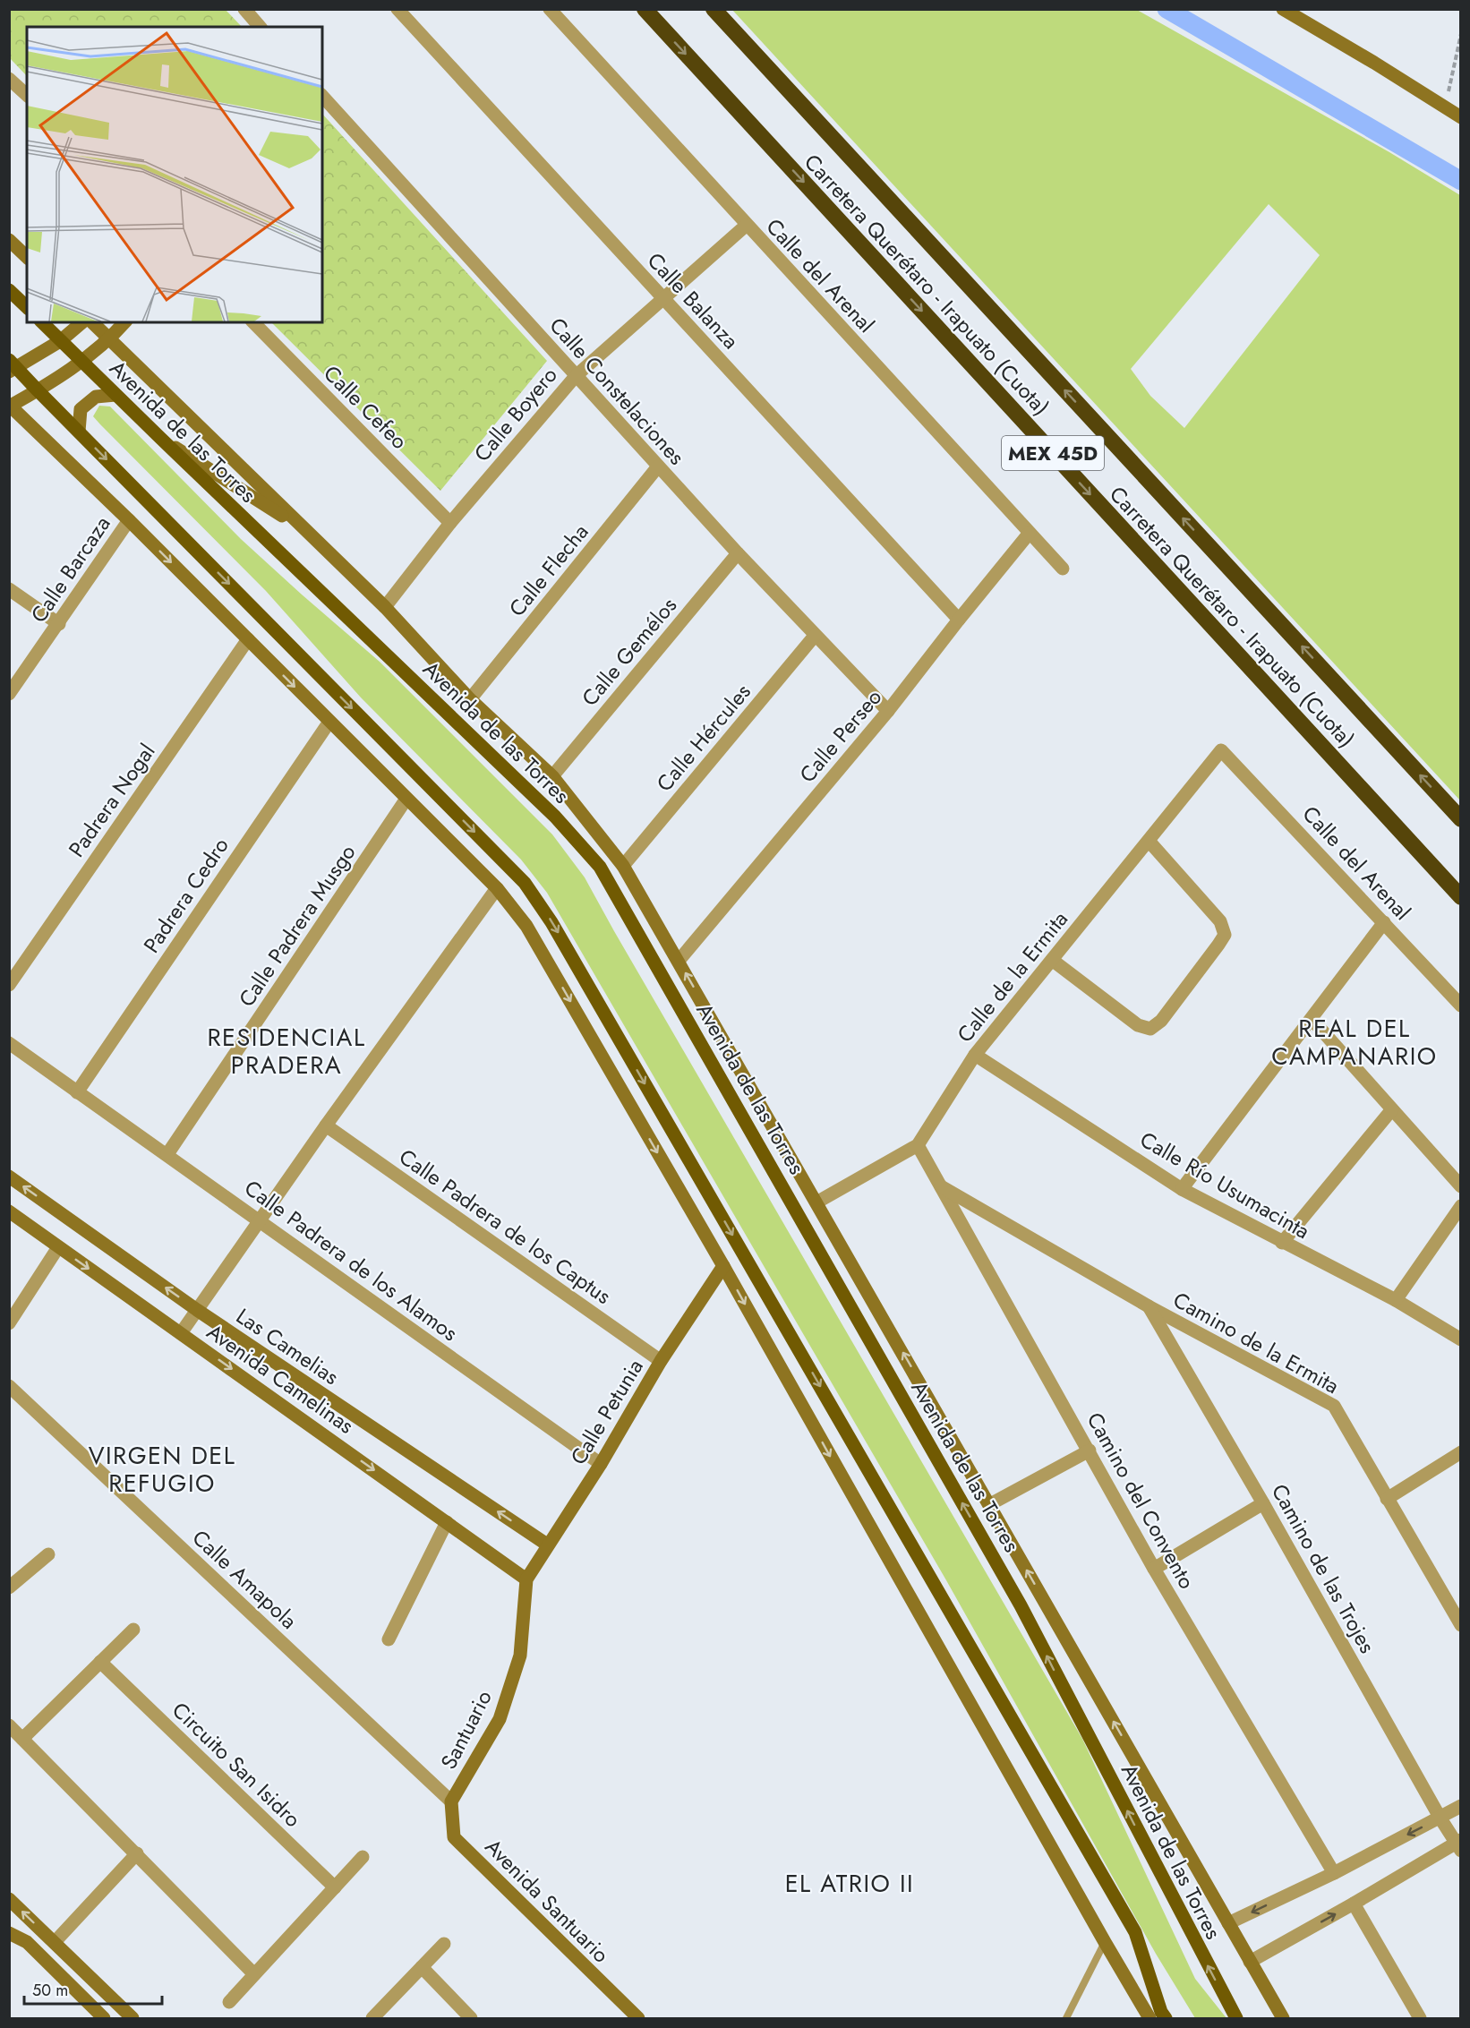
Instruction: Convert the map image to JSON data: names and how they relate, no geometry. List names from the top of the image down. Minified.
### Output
{"streets":{"highway":["Carretera Querétaro - Irapuato (Cuota)","MEX 45D"],"main road":["Avenida de las Torres"],"street":["Calle del Arenal","Calle Balanza","Calle Constelaciones","Calle Cefeo","Calle Boyero","Calle Barcaza","Calle Flecha","Calle Gemélos","Calle Perseo","Calle Hércules","Padrera Nogal","Padrera Cedro","Calle Padrera Musgo","Calle de la Ermita","Calle Río Usumacinta","Calle Padrera de los Captus","Calle Padrera de los Alamos","Camino de la Ermita","Las Camelias","Avenida Camelinas","Calle Petunia","Camino del Convento","Camino de las Trojes","Calle Amapola","Santuario","Circuito San Isidro","Avenida Santuario"]},"crossings":[["Calle del Arenal","Calle Boyero"],["Calle del Arenal","Calle Perseo"],["Calle del Arenal","Calle de la Ermita"],["Calle Balanza","Calle Boyero"],["Calle Balanza","Calle Perseo"],["Calle Constelaciones","Calle Boyero"],["Calle Constelaciones","Calle Flecha"],["Calle Constelaciones","Calle Gemélos"],["Calle Constelaciones","Calle Perseo"],["Calle Constelaciones","Calle Hércules"],["Calle Cefeo","Calle Boyero"],["Calle Boyero","Avenida de las Torres"],["Avenida de las Torres","Calle Flecha"],["Avenida de las Torres","Calle Gemélos"],["Avenida de las Torres","Calle Perseo"],["Avenida de las Torres","Calle Hércules"],["Avenida de las Torres","Calle de la Ermita"],["Padrera Cedro","Calle Padrera de los Alamos"],["Calle Padrera Musgo","Calle Padrera de los Alamos"],["Calle de la Ermita","Calle Río Usumacinta"],["Calle de la Ermita","Camino del Convento"],["Calle Padrera de los Captus","Calle Petunia"],["Calle Padrera de los Alamos","Calle Petunia"],["Camino de la Ermita","Camino del Convento"],["Camino de la Ermita","Camino de las Trojes"],["Las Camelias","Calle Petunia"],["Avenida Camelinas","Calle Petunia"],["Avenida Camelinas","Santuario"],["Calle Petunia","Santuario"],["Calle Amapola","Santuario"],["Calle Amapola","Avenida Santuario"],["Santuario","Avenida Santuario"]],"one_way":["Las Camelias","Avenida Camelinas"],"districts":["REAL DEL CAMPANARIO","RESIDENCIAL PRADERA","VIRGEN DEL REFUGIO","EL ATRIO II"],"scale_bar":"50 m"}
